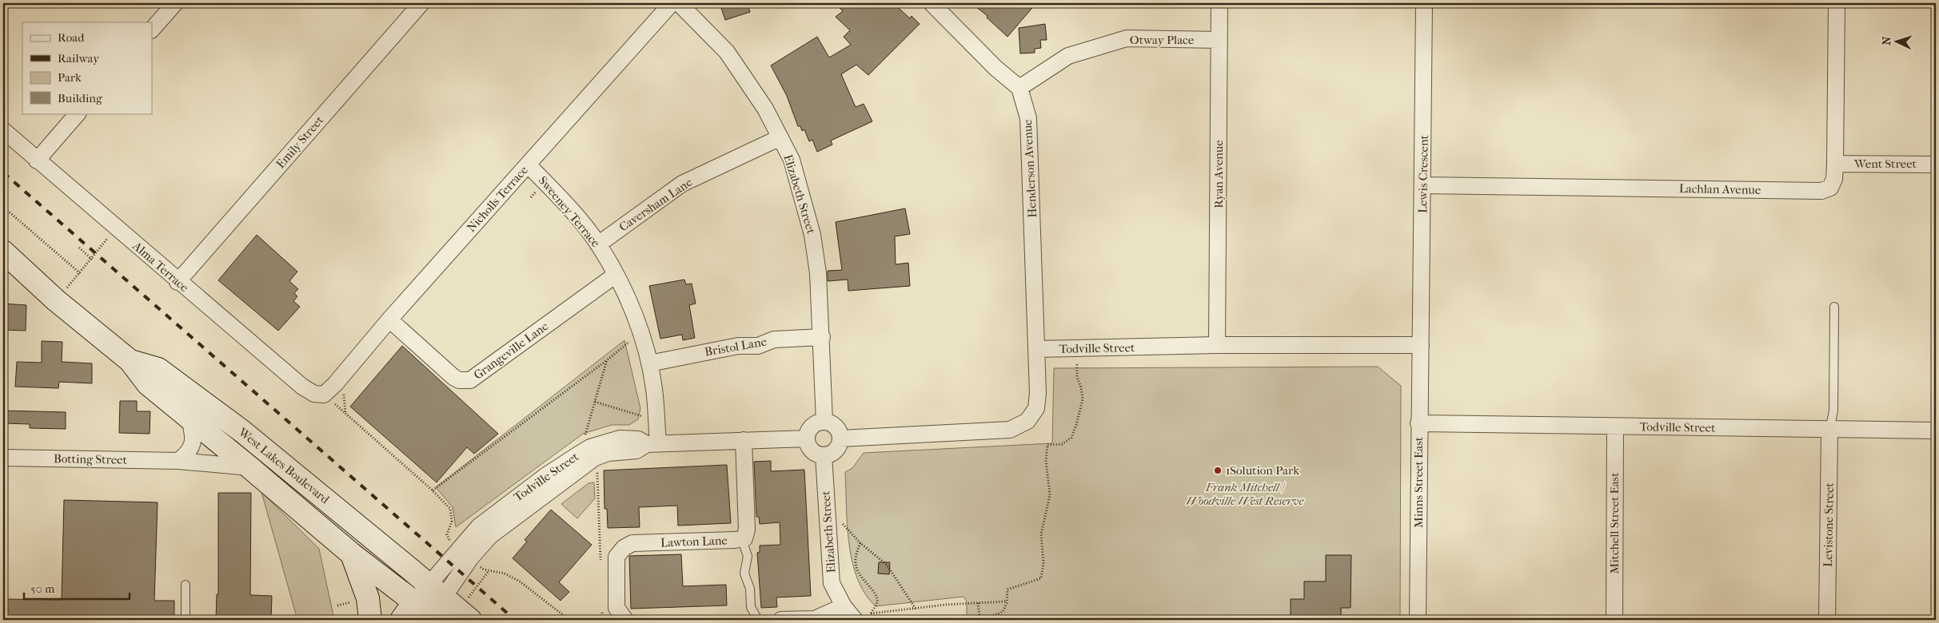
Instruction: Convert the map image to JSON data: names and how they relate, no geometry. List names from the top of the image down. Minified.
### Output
{"streets":{"main road":["West Lakes Boulevard"],"street":["Otway Place","Emily Street","Went Street","Henderson Avenue","Ryan Avenue","Lewis Crescent","Lachlan Avenue","Elizabeth Street","Nicholls Terrace","Caversham Lane","Sweeney Terrace","Alma Terrace","Bristol Lane","Todville Street","Grangeville Lane","Botting Street","Minns Street East","Mitchell Street East","Levistone Street","Lawton Lane"]},"crossings":[["Otway Place","Henderson Avenue"],["Otway Place","Ryan Avenue"],["Emily Street","Alma Terrace"],["Went Street","Lachlan Avenue"],["Henderson Avenue","Todville Street"],["Ryan Avenue","Todville Street"],["Lewis Crescent","Lachlan Avenue"],["Lewis Crescent","Todville Street"],["Lewis Crescent","Minns Street East"],["Elizabeth Street","Caversham Lane"],["Elizabeth Street","Bristol Lane"],["Elizabeth Street","Todville Street"],["Nicholls Terrace","Sweeney Terrace"],["Nicholls Terrace","Alma Terrace"],["Nicholls Terrace","Grangeville Lane"],["Caversham Lane","Sweeney Terrace"],["Sweeney Terrace","Bristol Lane"],["Sweeney Terrace","Todville Street"],["Sweeney Terrace","Grangeville Lane"],["Todville Street","Minns Street East"],["Todville Street","Mitchell Street East"],["Todville Street","Levistone Street"],["Todville Street","Lawton Lane"],["Botting Street","West Lakes Boulevard"]],"parks":["Frank Mitchell / Woodville West Reserve"],"places":["1Solution Park"],"legend":["Road","Railway","Park","Building"],"scale_bar":"50 m","north":"left"}
